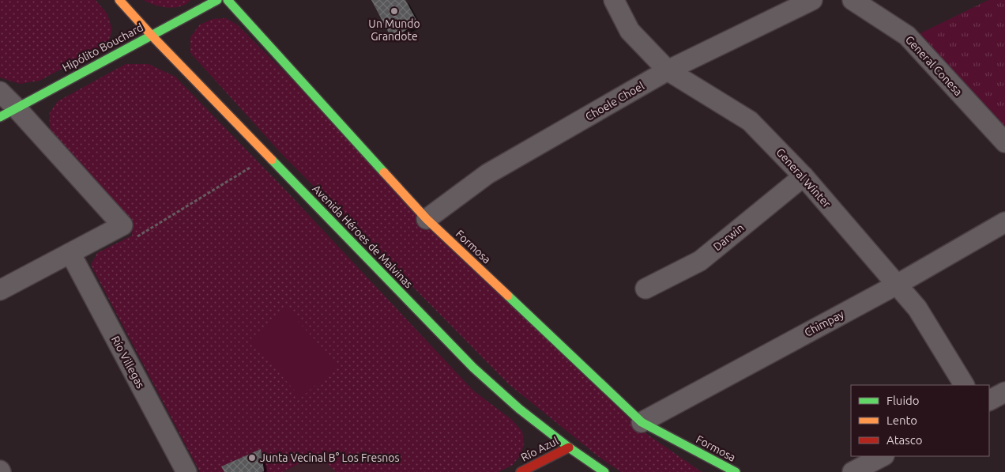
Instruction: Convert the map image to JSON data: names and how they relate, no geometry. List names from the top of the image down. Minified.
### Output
{"streets":{"main road":["Hipólito Bouchard","Avenida Héroes de Malvinas","Formosa","Río Azul"],"street":["General Conesa","Choele Choel","General Winter","Darwin","Chimpay","Río Villegas"]},"crossings":[["Hipólito Bouchard","Avenida Héroes de Malvinas"],["Choele Choel","General Winter"],["Choele Choel","Formosa"],["General Winter","Darwin"],["General Winter","Chimpay"],["Avenida Héroes de Malvinas","Río Azul"],["Formosa","Chimpay"]],"places":["Un Mundo Grandote","Junta Vecinal B° Los Fresnos"],"legend":["Fluido","Lento","Atasco"]}
